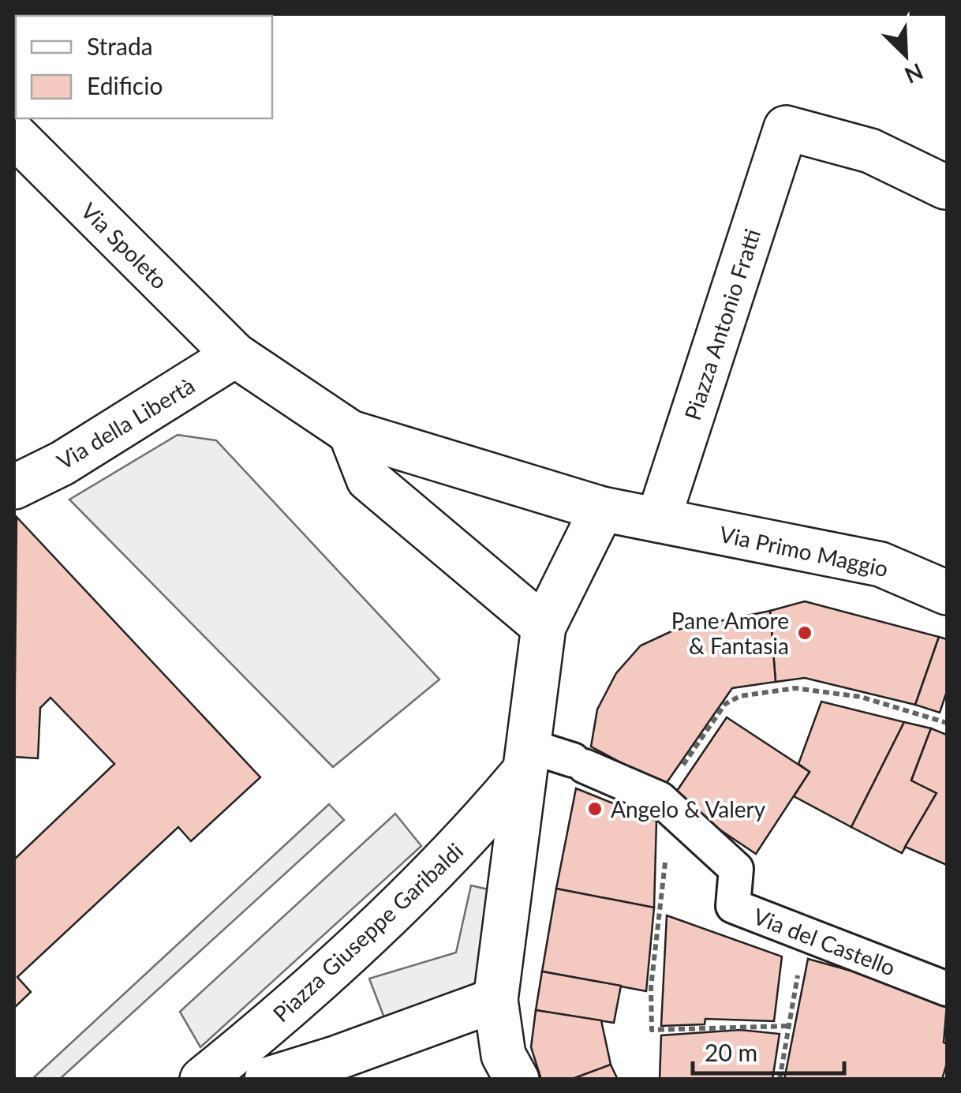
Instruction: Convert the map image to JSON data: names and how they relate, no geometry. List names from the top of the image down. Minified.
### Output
{"streets":{"street":["Via Spoleto","Piazza Antonio Fratti","Via della Libertà","Via Primo Maggio","Piazza Giuseppe Garibaldi","Via del Castello"]},"crossings":[["Via Spoleto","Via della Libertà"],["Piazza Antonio Fratti","Via Primo Maggio"],["Piazza Giuseppe Garibaldi","Via del Castello"]],"places":["Pane Amore & Fantasia","Angelo & Valery"],"legend":["Strada","Edificio"],"scale_bar":"20 m","north":"bottom right"}
